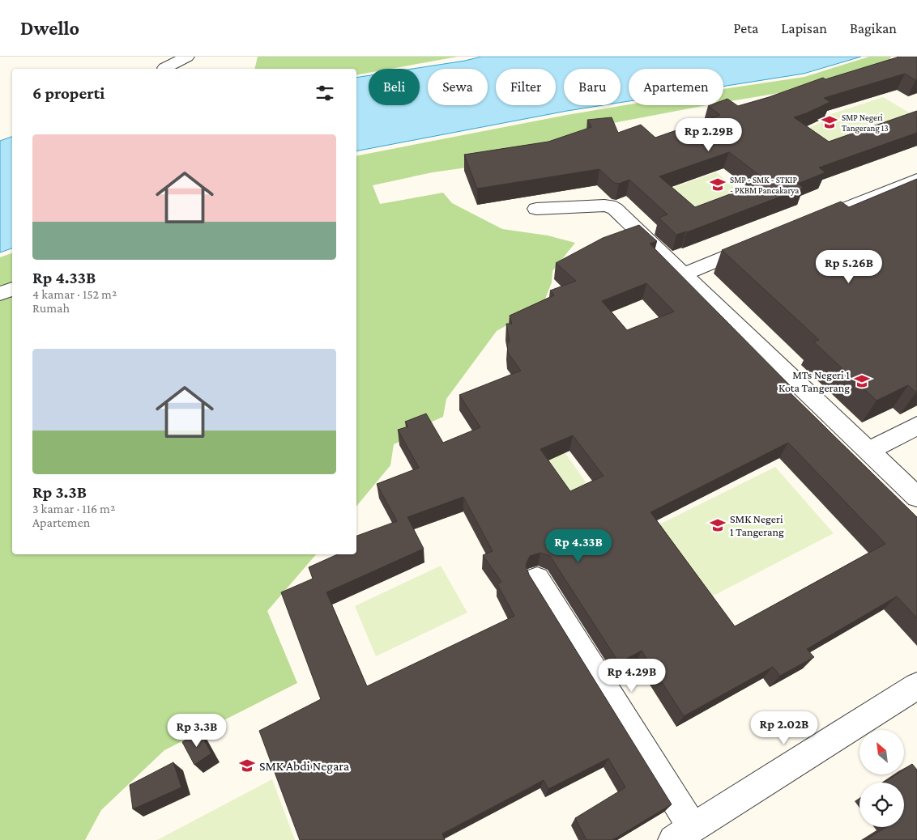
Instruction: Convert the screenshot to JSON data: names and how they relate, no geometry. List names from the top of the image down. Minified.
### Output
{"places":{"school or university":["SMP Negeri Tangerang 13","SMP - SMK - STKIP - PKBM Pancakarya","MTs Negeri 1 Kota Tangerang","SMK Negeri 1 Tangerang","SMK Abdi Negara"]},"north":"top left","page":{"header":"Dwello","nav":["Peta","Lapisan","Bagikan"],"chip":["Beli","Sewa","Filter","Baru","Apartemen"],"heading":"6 properti","list":[{"name":"Rp 4.33B","note":"4 kamar · 152 m² · Rumah"},{"name":"Rp 3.3B","note":"3 kamar · 116 m² · Apartemen"}],"price":["Rp 2.29B","Rp 5.26B","Rp 4.33B","Rp 4.29B","Rp 2.02B","Rp 3.3B"]}}
